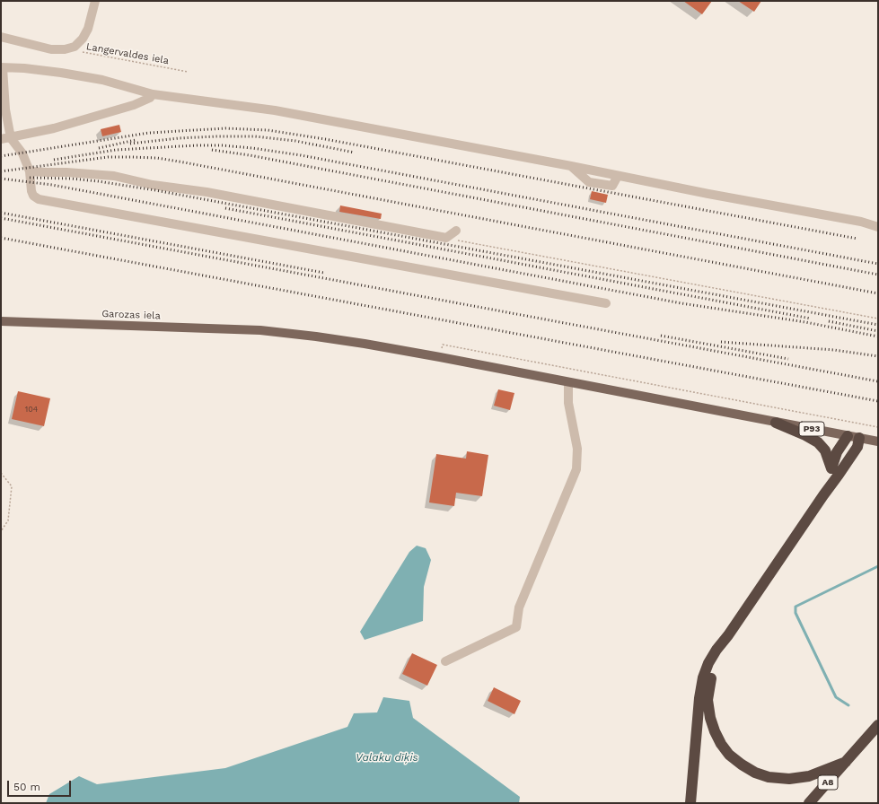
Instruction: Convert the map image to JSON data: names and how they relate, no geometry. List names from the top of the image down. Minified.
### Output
{"streets":{"highway":["A8"],"main road":["Garozas iela","P93"],"path":["Langervaldes iela"]},"crossings":[["Garozas iela","P93"]],"water":["Valaku dīķis"],"house_numbers":["104"],"scale_bar":"50 m"}
